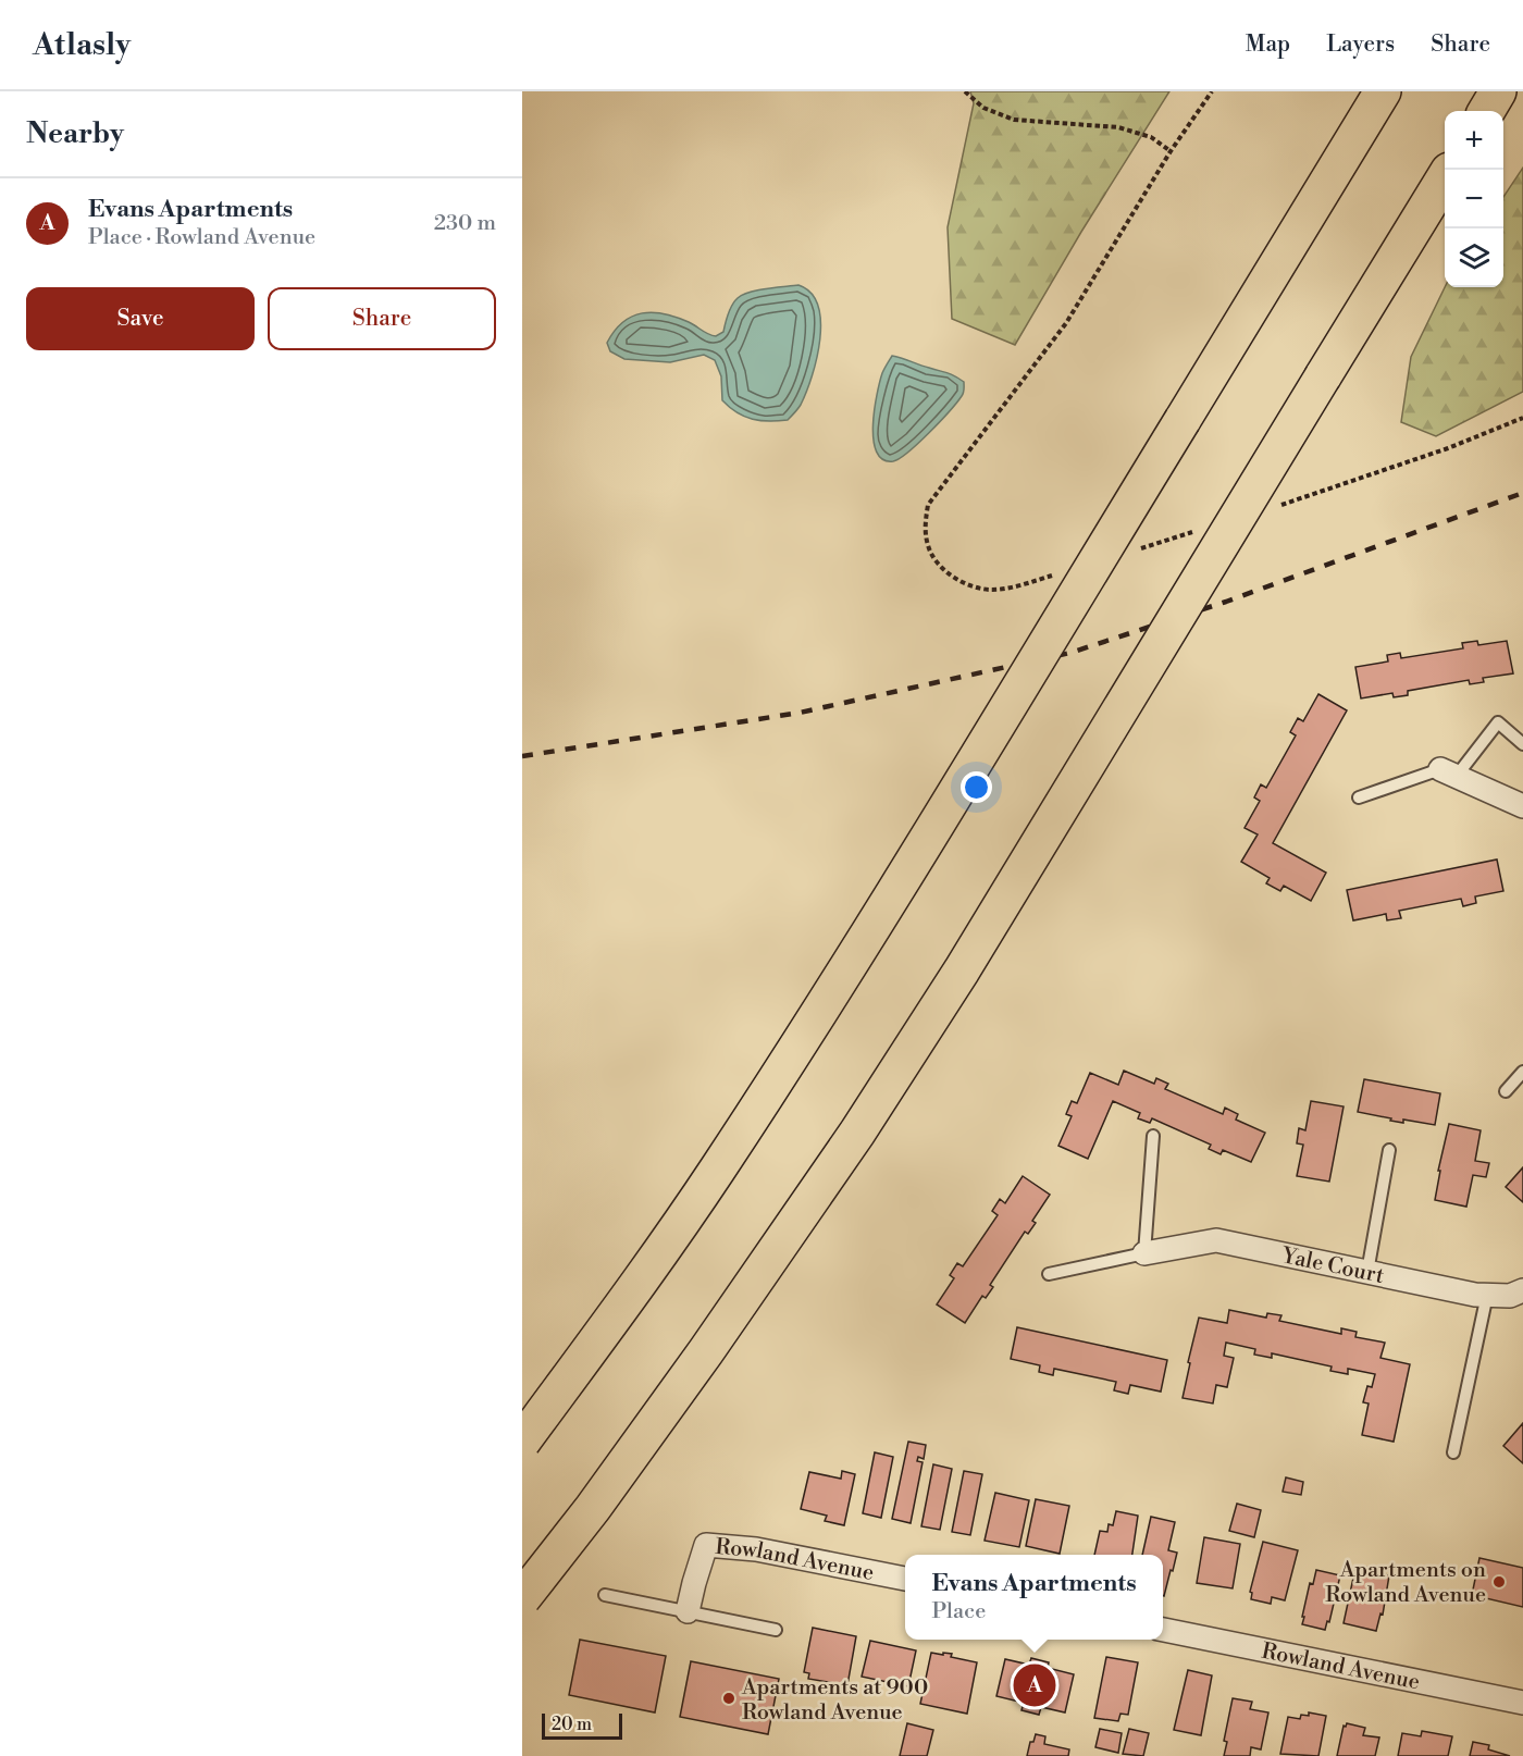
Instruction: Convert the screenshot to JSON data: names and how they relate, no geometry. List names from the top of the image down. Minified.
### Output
{"streets":{"street":["Yale Court","Rowland Avenue"]},"places":["Apartments on Rowland Avenue","Apartments at 900 Rowland Avenue"],"scale_bar":"20 m","page":{"header":"Atlasly","nav":["Map","Layers","Share"],"heading":"Nearby","map_buttons":["+","−"],"list":[{"mark":"A","name":"Evans Apartments","note":"Place · Rowland Avenue","value":"230 m"}],"buttons":["Save","Share"],"popup":["Evans Apartments","Place"],"pins":"A","scale":"20 m"}}
